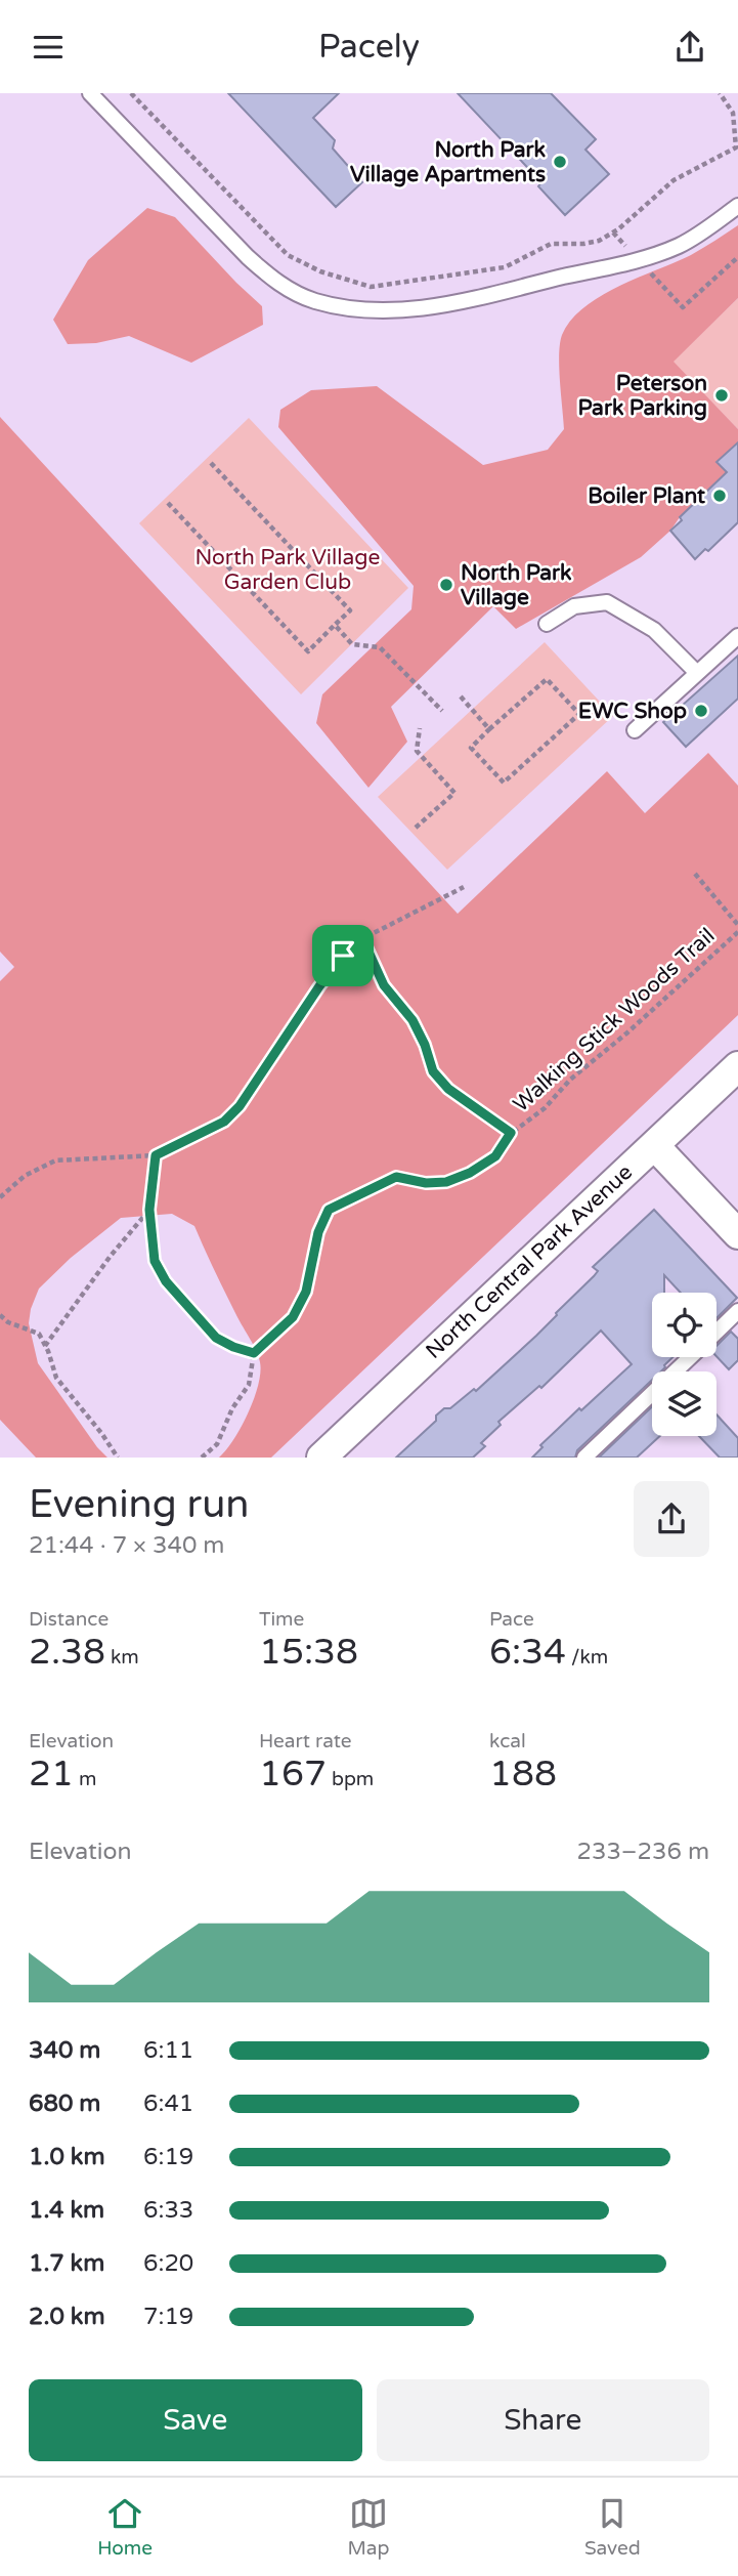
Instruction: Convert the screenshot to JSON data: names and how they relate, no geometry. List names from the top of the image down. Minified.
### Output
{"streets":{"street":["North Central Park Avenue"],"path":["Walking Stick Woods Trail"]},"parks":["North Park Village Garden Club"],"places":["North Park Village Apartments","Peterson Park Parking","Boiler Plant","North Park Village","EWC Shop"],"page":{"header":"Pacely","heading":["Evening run","21:44 · 7 × 340 m"],"stats":[["Distance","2.38 km"],["Time","15:38"],["Pace","6:34 /km"],["Elevation","21 m"],["Heart rate","167 bpm"],["kcal","188"]],"chart":["Elevation","233–236 m"],"list":[{"name":"340 m","note":"6:11"},{"name":"680 m","note":"6:41"},{"name":"1.0 km","note":"6:19"},{"name":"1.4 km","note":"6:33"},{"name":"1.7 km","note":"6:20"},{"name":"2.0 km","note":"7:19"}],"buttons":["Save","Share"],"tabs":["Home","Map","Saved"]}}
